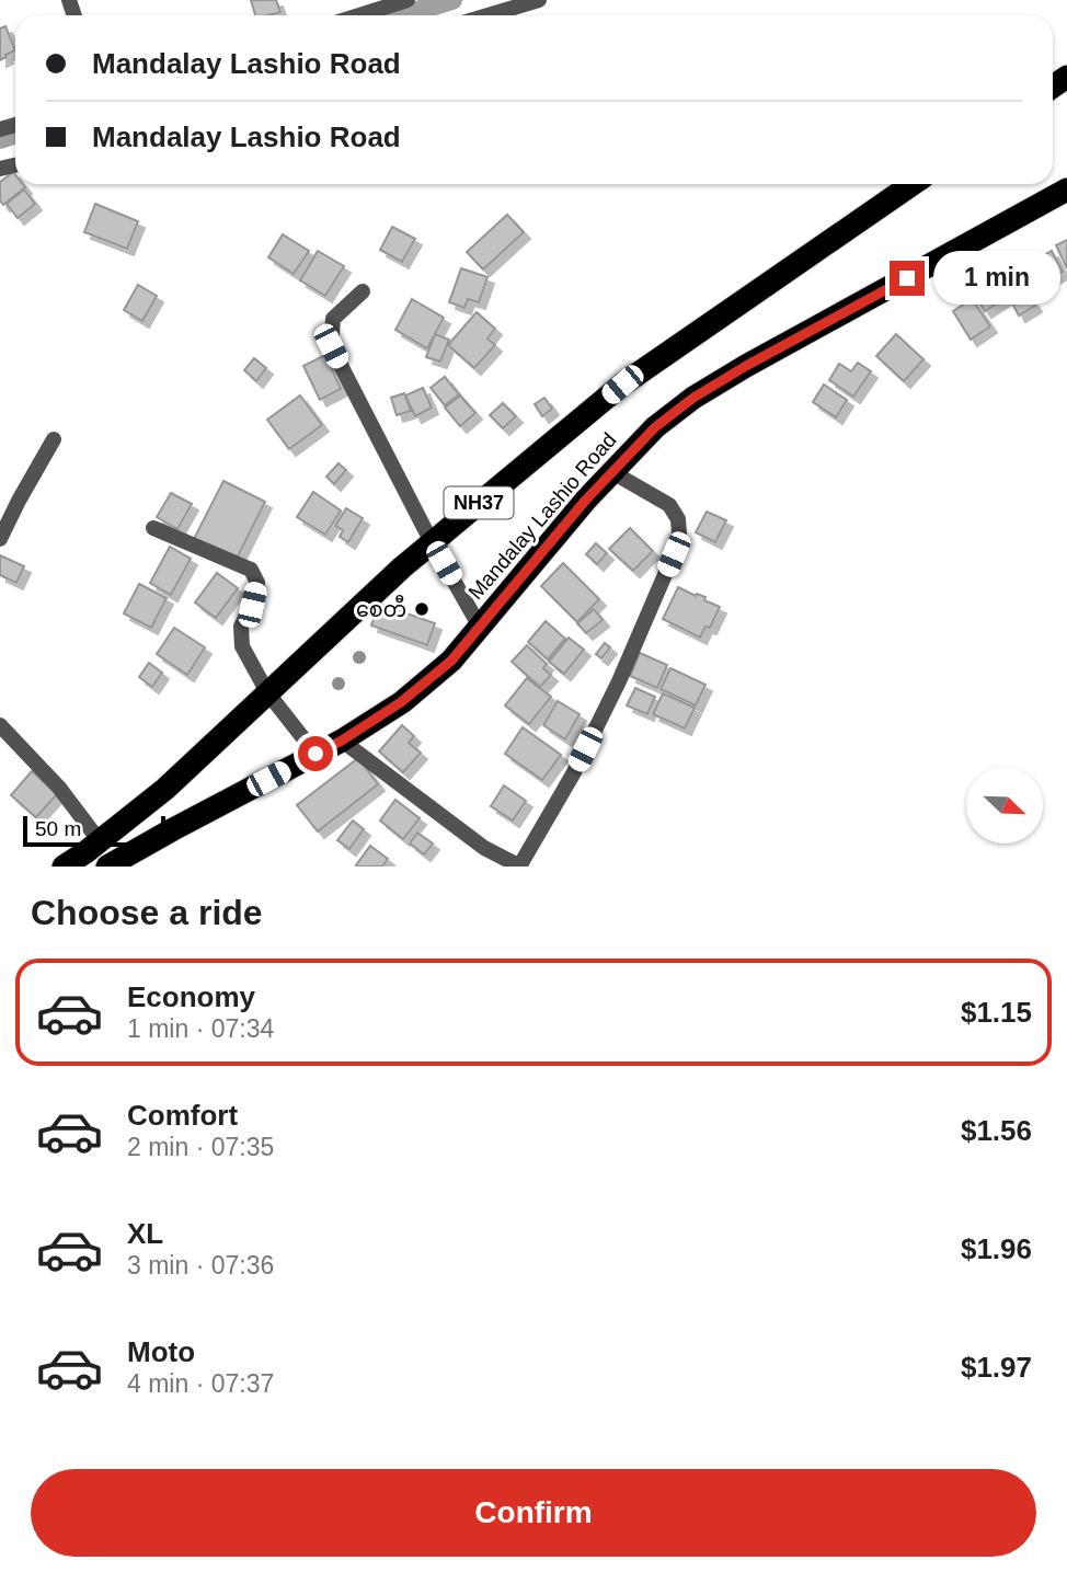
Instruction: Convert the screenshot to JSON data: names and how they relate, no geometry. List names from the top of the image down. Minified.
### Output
{"streets":{"highway":["NH37","Mandalay Lashio Road"]},"places":["စေတီ"],"scale_bar":"50 m","north":"bottom right","page":{"banner":["Mandalay Lashio Road","Mandalay Lashio Road"],"bubble":"1 min","scale":"50 m","heading":"Choose a ride","list":[{"name":"Economy","note":"1 min · 07:34","value":"$1.15"},{"name":"Comfort","note":"2 min · 07:35","value":"$1.56"},{"name":"XL","note":"3 min · 07:36","value":"$1.96"},{"name":"Moto","note":"4 min · 07:37","value":"$1.97"}],"buttons":"Confirm"}}
